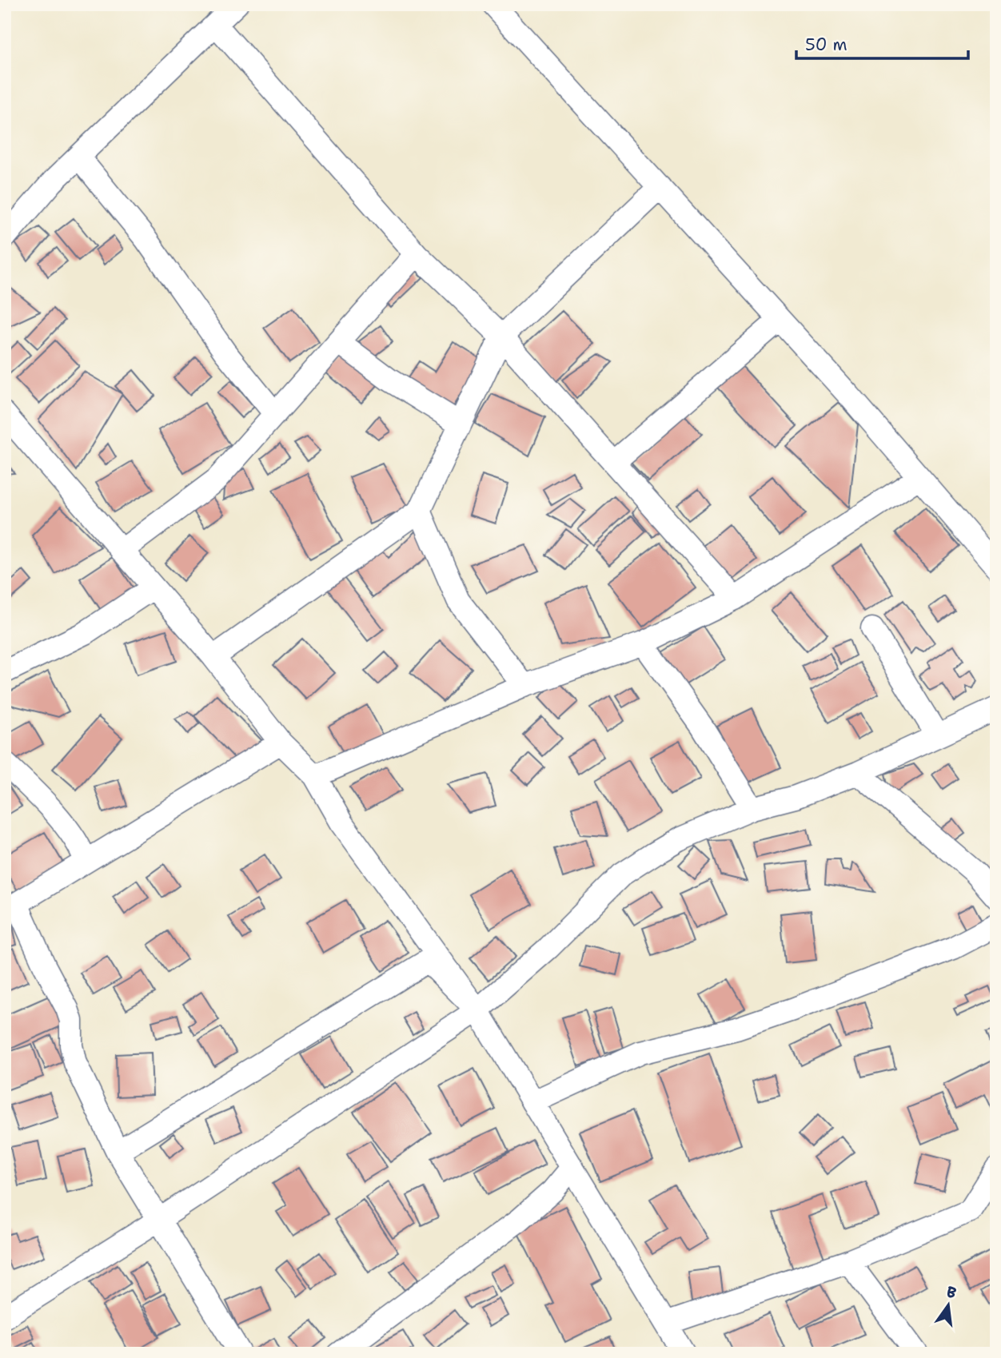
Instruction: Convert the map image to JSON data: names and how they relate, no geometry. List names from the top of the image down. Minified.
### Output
{"scale_bar":"50 m","north":"top"}
